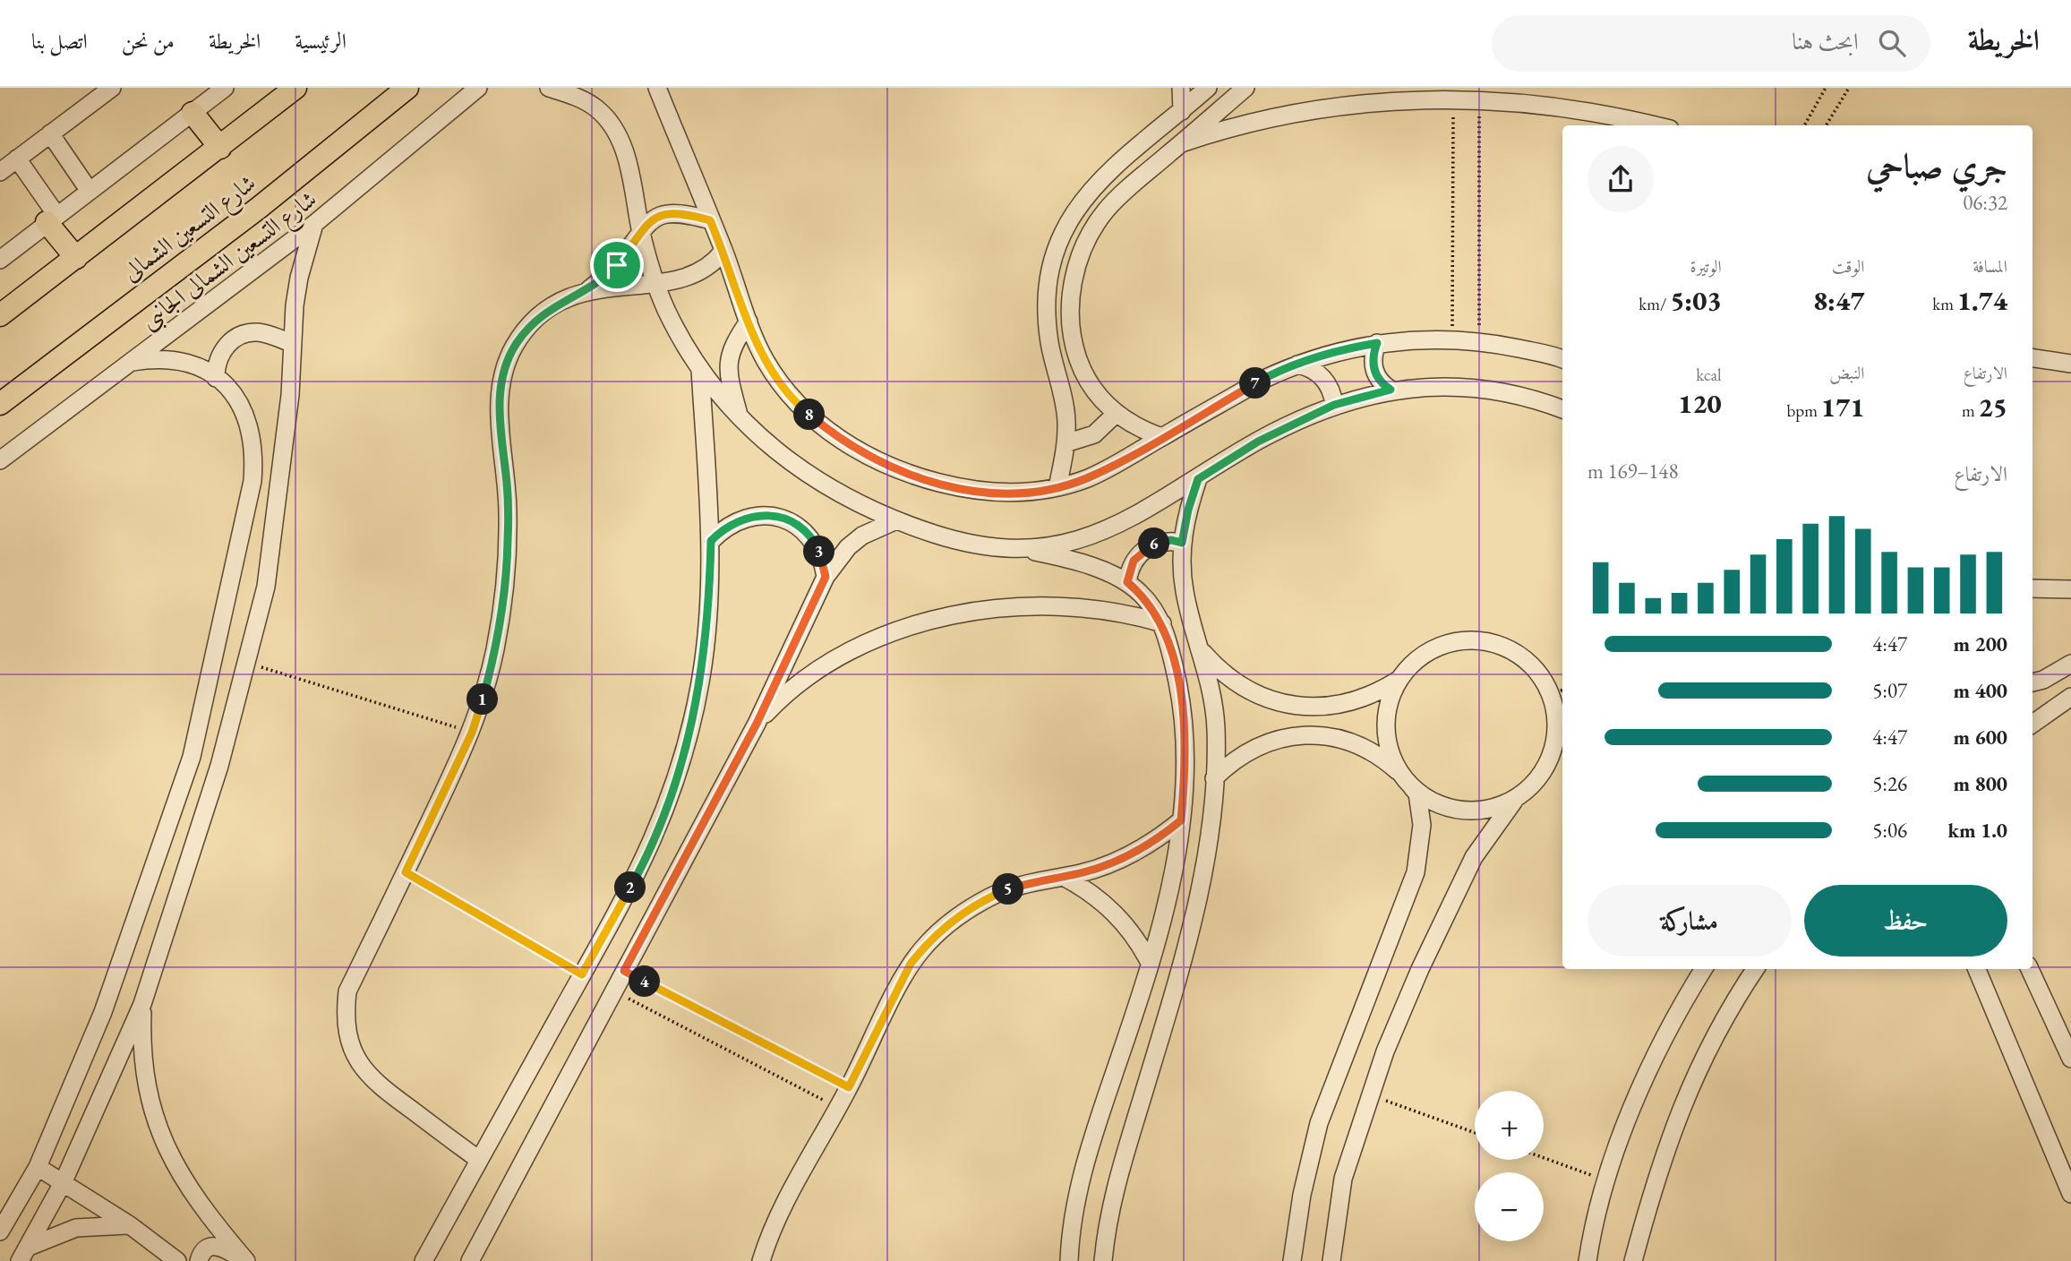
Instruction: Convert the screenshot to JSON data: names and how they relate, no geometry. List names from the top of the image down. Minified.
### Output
{"streets":{"main road":["شارع التسعين الشمالى"],"street":["شارع التسعين الشمالى الجانبى"]},"page":{"header":"الخريطة","search":"ابحث هنا","nav":["الرئيسية","الخريطة","من نحن","اتصل بنا"],"heading":["جري صباحي","06:32"],"stats":[["المسافة","1.74 km"],["الوقت","8:47"],["الوتيرة","5:03 /km"],["الارتفاع","25 m"],["النبض","171 bpm"],["kcal","120"]],"pins":["7","8","6","3","1","2","5","4"],"chart":["الارتفاع","148–169 m"],"list":[{"name":"200 m","note":"4:47"},{"name":"400 m","note":"5:07"},{"name":"600 m","note":"4:47"},{"name":"800 m","note":"5:26"},{"name":"1.0 km","note":"5:06"}],"buttons":["حفظ","مشاركة"],"map_buttons":["+","−"]}}
